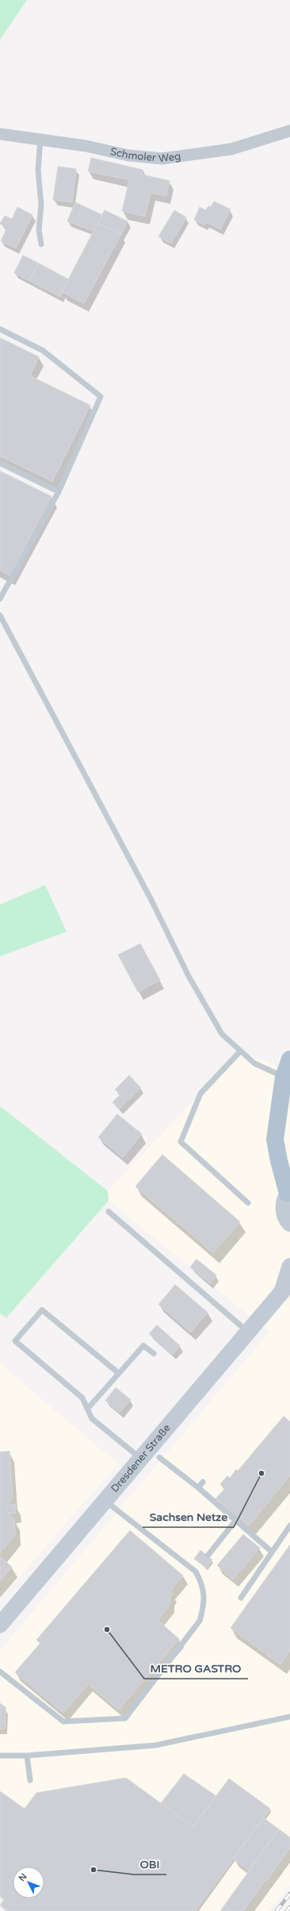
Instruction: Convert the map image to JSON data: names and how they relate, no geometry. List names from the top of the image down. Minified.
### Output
{"streets":{"main road":["Dresdener Straße"],"street":["Schmoler Weg"]},"places":["Sachsen Netze","METRO GASTRO","OBI"],"north":"top left"}
